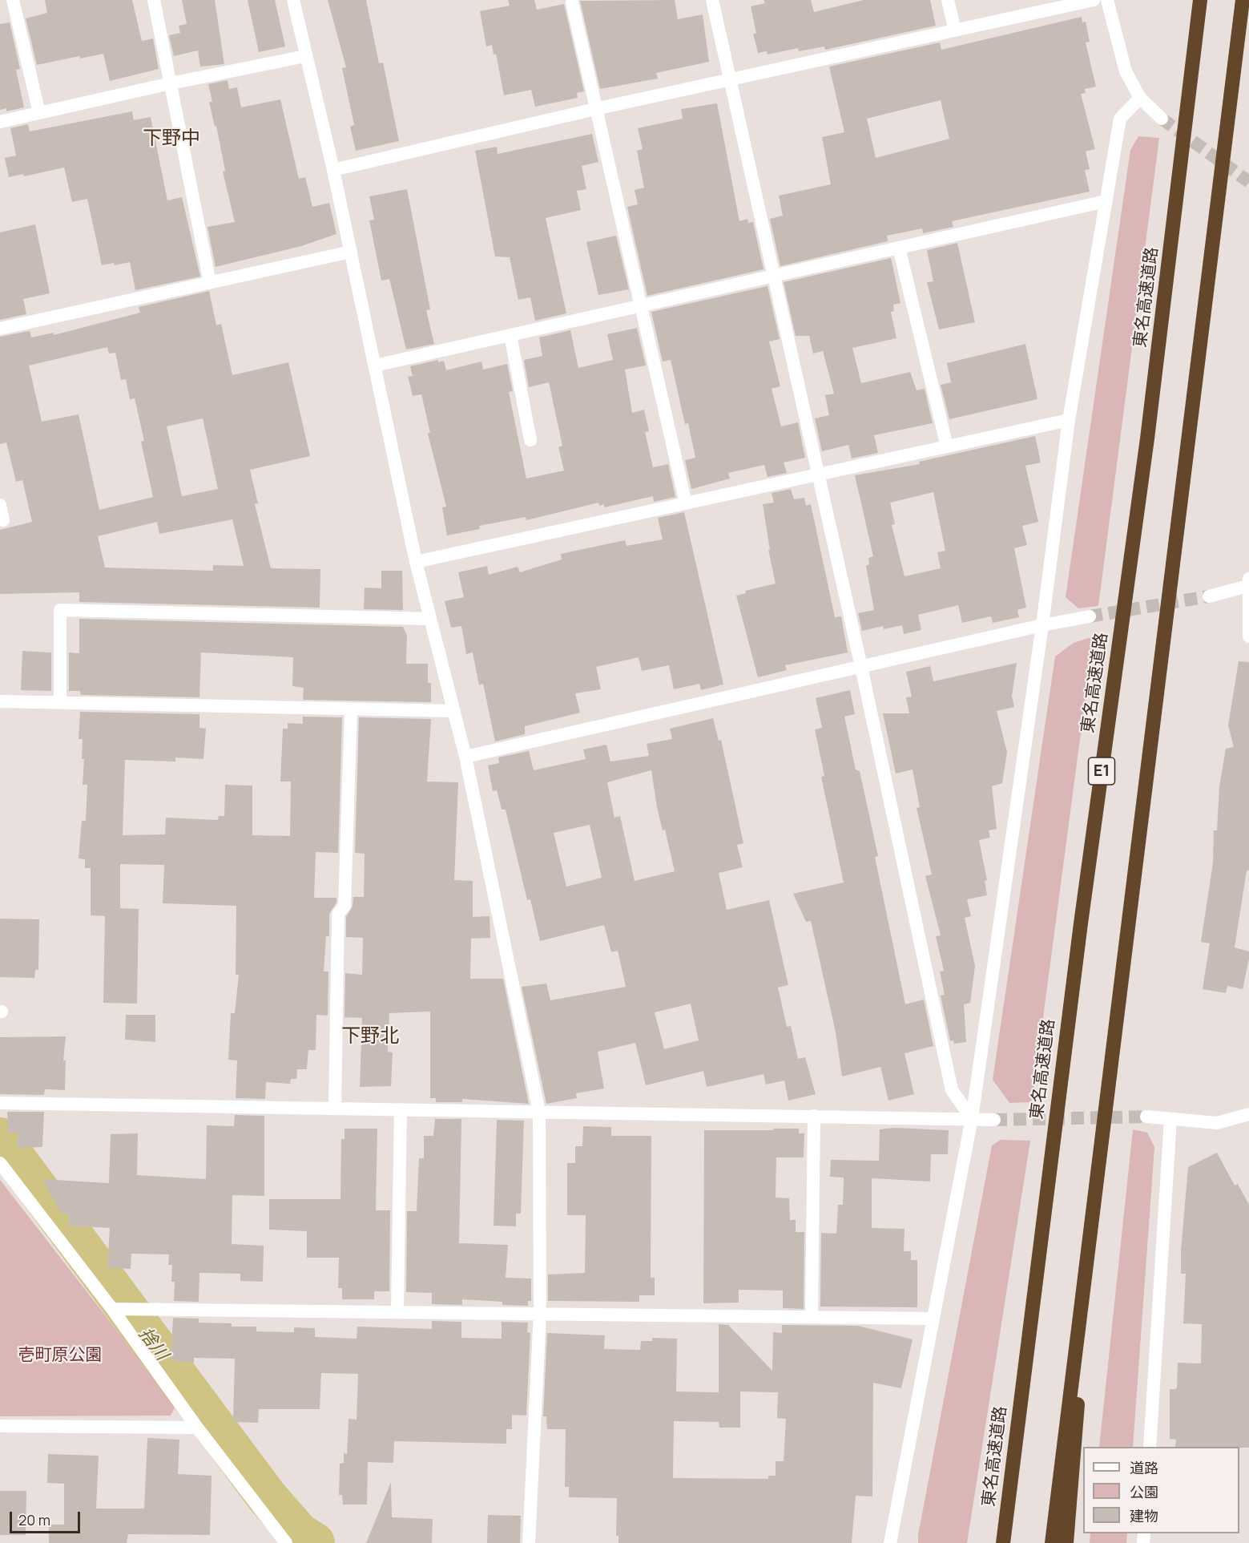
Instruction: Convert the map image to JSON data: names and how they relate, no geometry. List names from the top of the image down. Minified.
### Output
{"streets":{"highway":["東名高速道路","E1"]},"districts":["下野中","下野北"],"water":["捨川"],"parks":["壱町原公園"],"legend":["道路","公園","建物"],"scale_bar":"20 m"}
